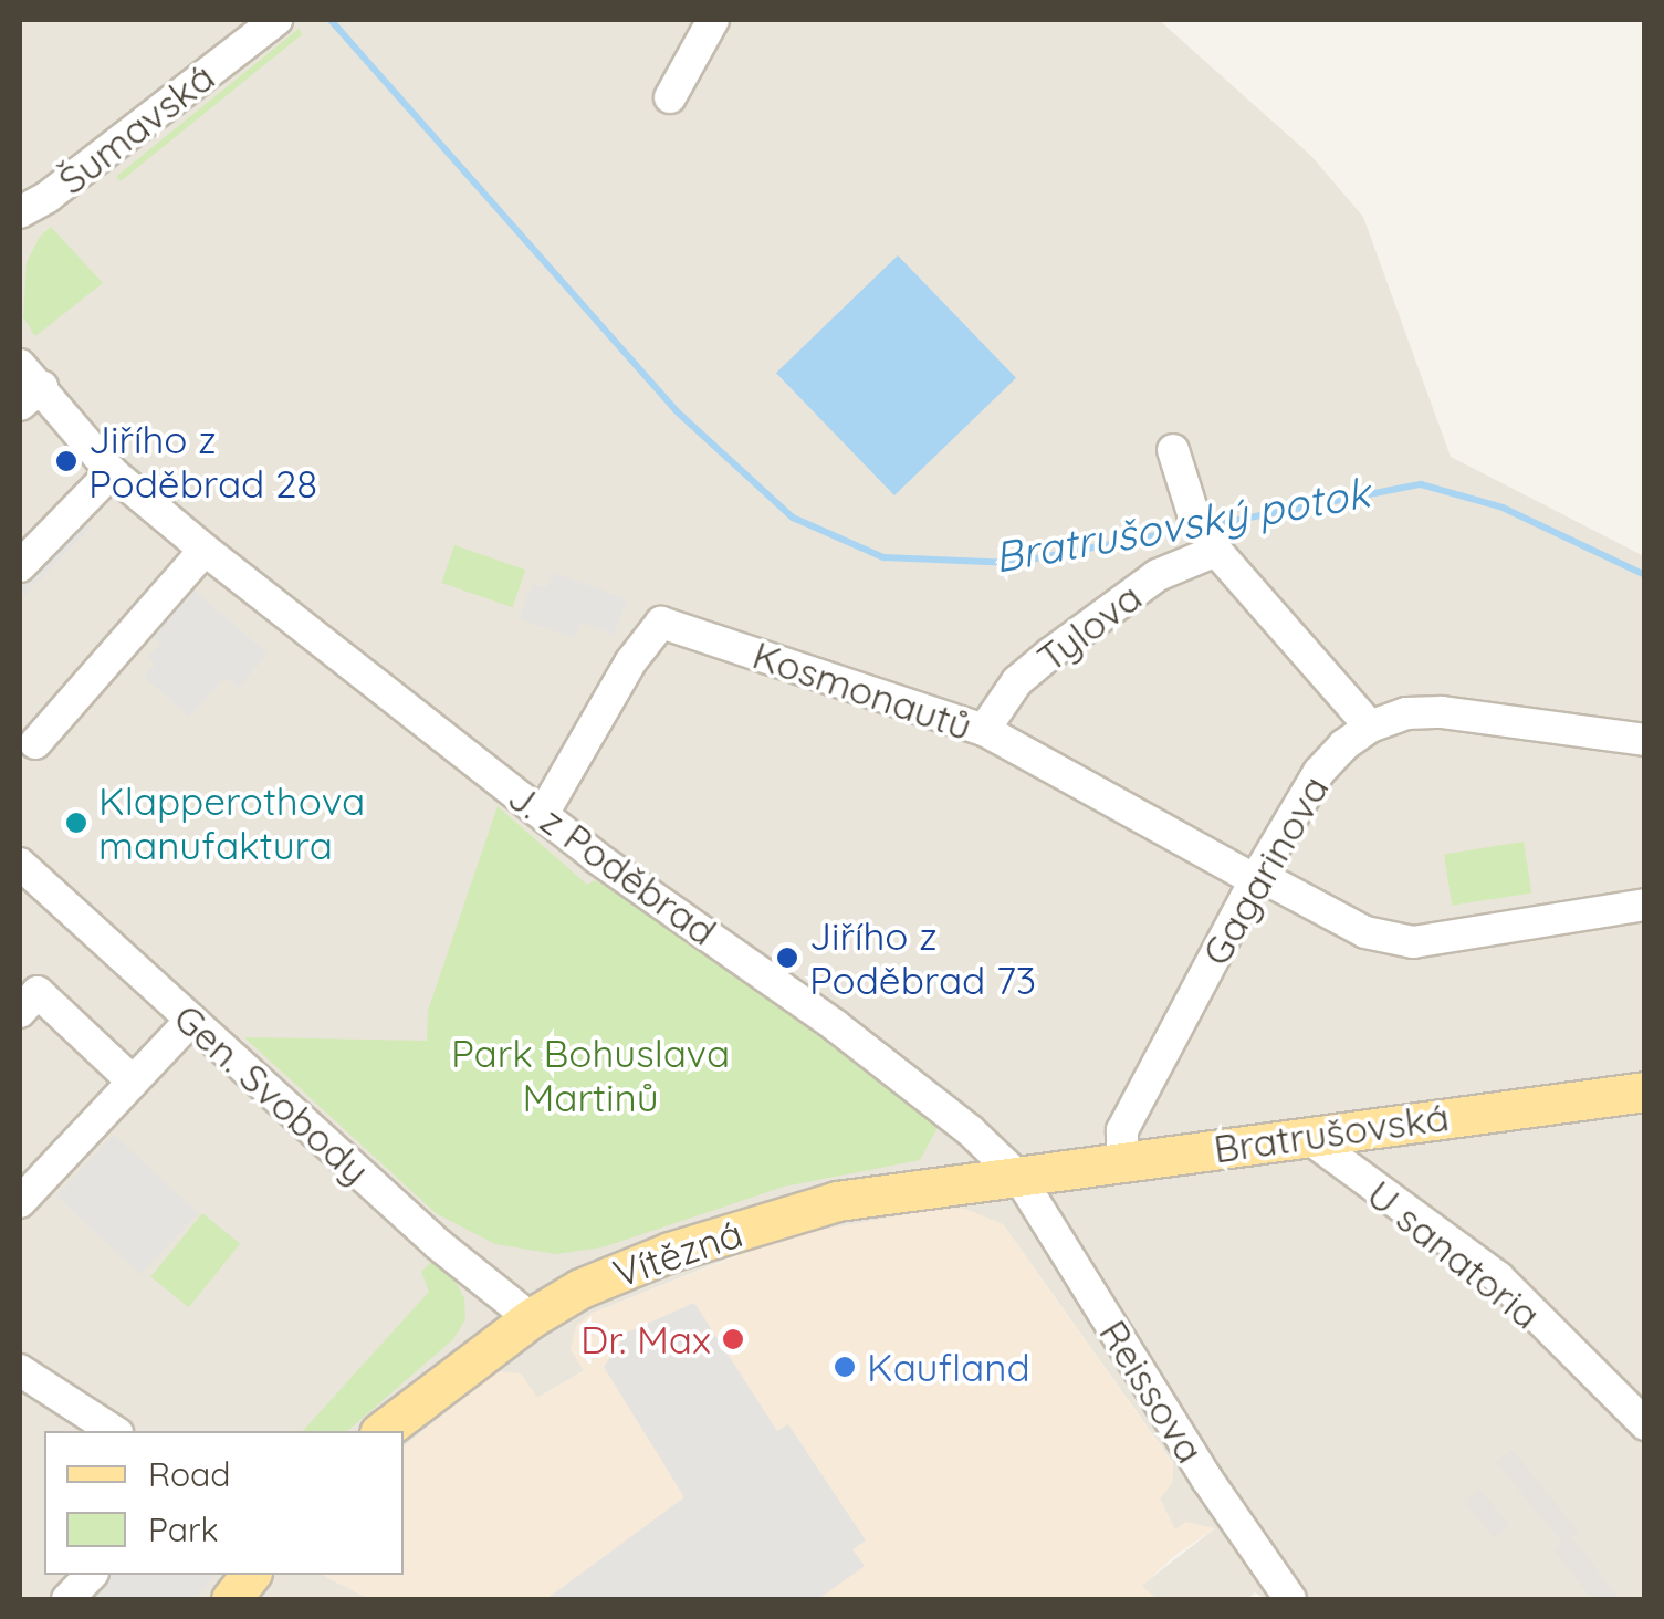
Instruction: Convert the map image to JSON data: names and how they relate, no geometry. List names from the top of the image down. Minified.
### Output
{"streets":{"main road":["Bratrušovská","Vítězná"],"street":["Šumavská","Tylova","Kosmonautů","J. z Poděbrad","Gagarinova","Gen. Svobody","U sanatoria","Reissova"]},"crossings":[["Tylova","Kosmonautů"],["Kosmonautů","J. z Poděbrad"],["Kosmonautů","Gagarinova"],["J. z Poděbrad","Bratrušovská"],["J. z Poděbrad","Vítězná"],["J. z Poděbrad","Reissova"],["Gagarinova","Bratrušovská"],["Gen. Svobody","Vítězná"],["Bratrušovská","Vítězná"],["Bratrušovská","U sanatoria"],["Bratrušovská","Reissova"],["Vítězná","Reissova"]],"water":["Bratrušovský potok"],"parks":["Park Bohuslava Martinů"],"places":["Jiřího z Poděbrad 28","Klapperothova manufaktura","Jiřího z Poděbrad 73","Dr. Max","Kaufland"],"legend":["Road","Park"]}
